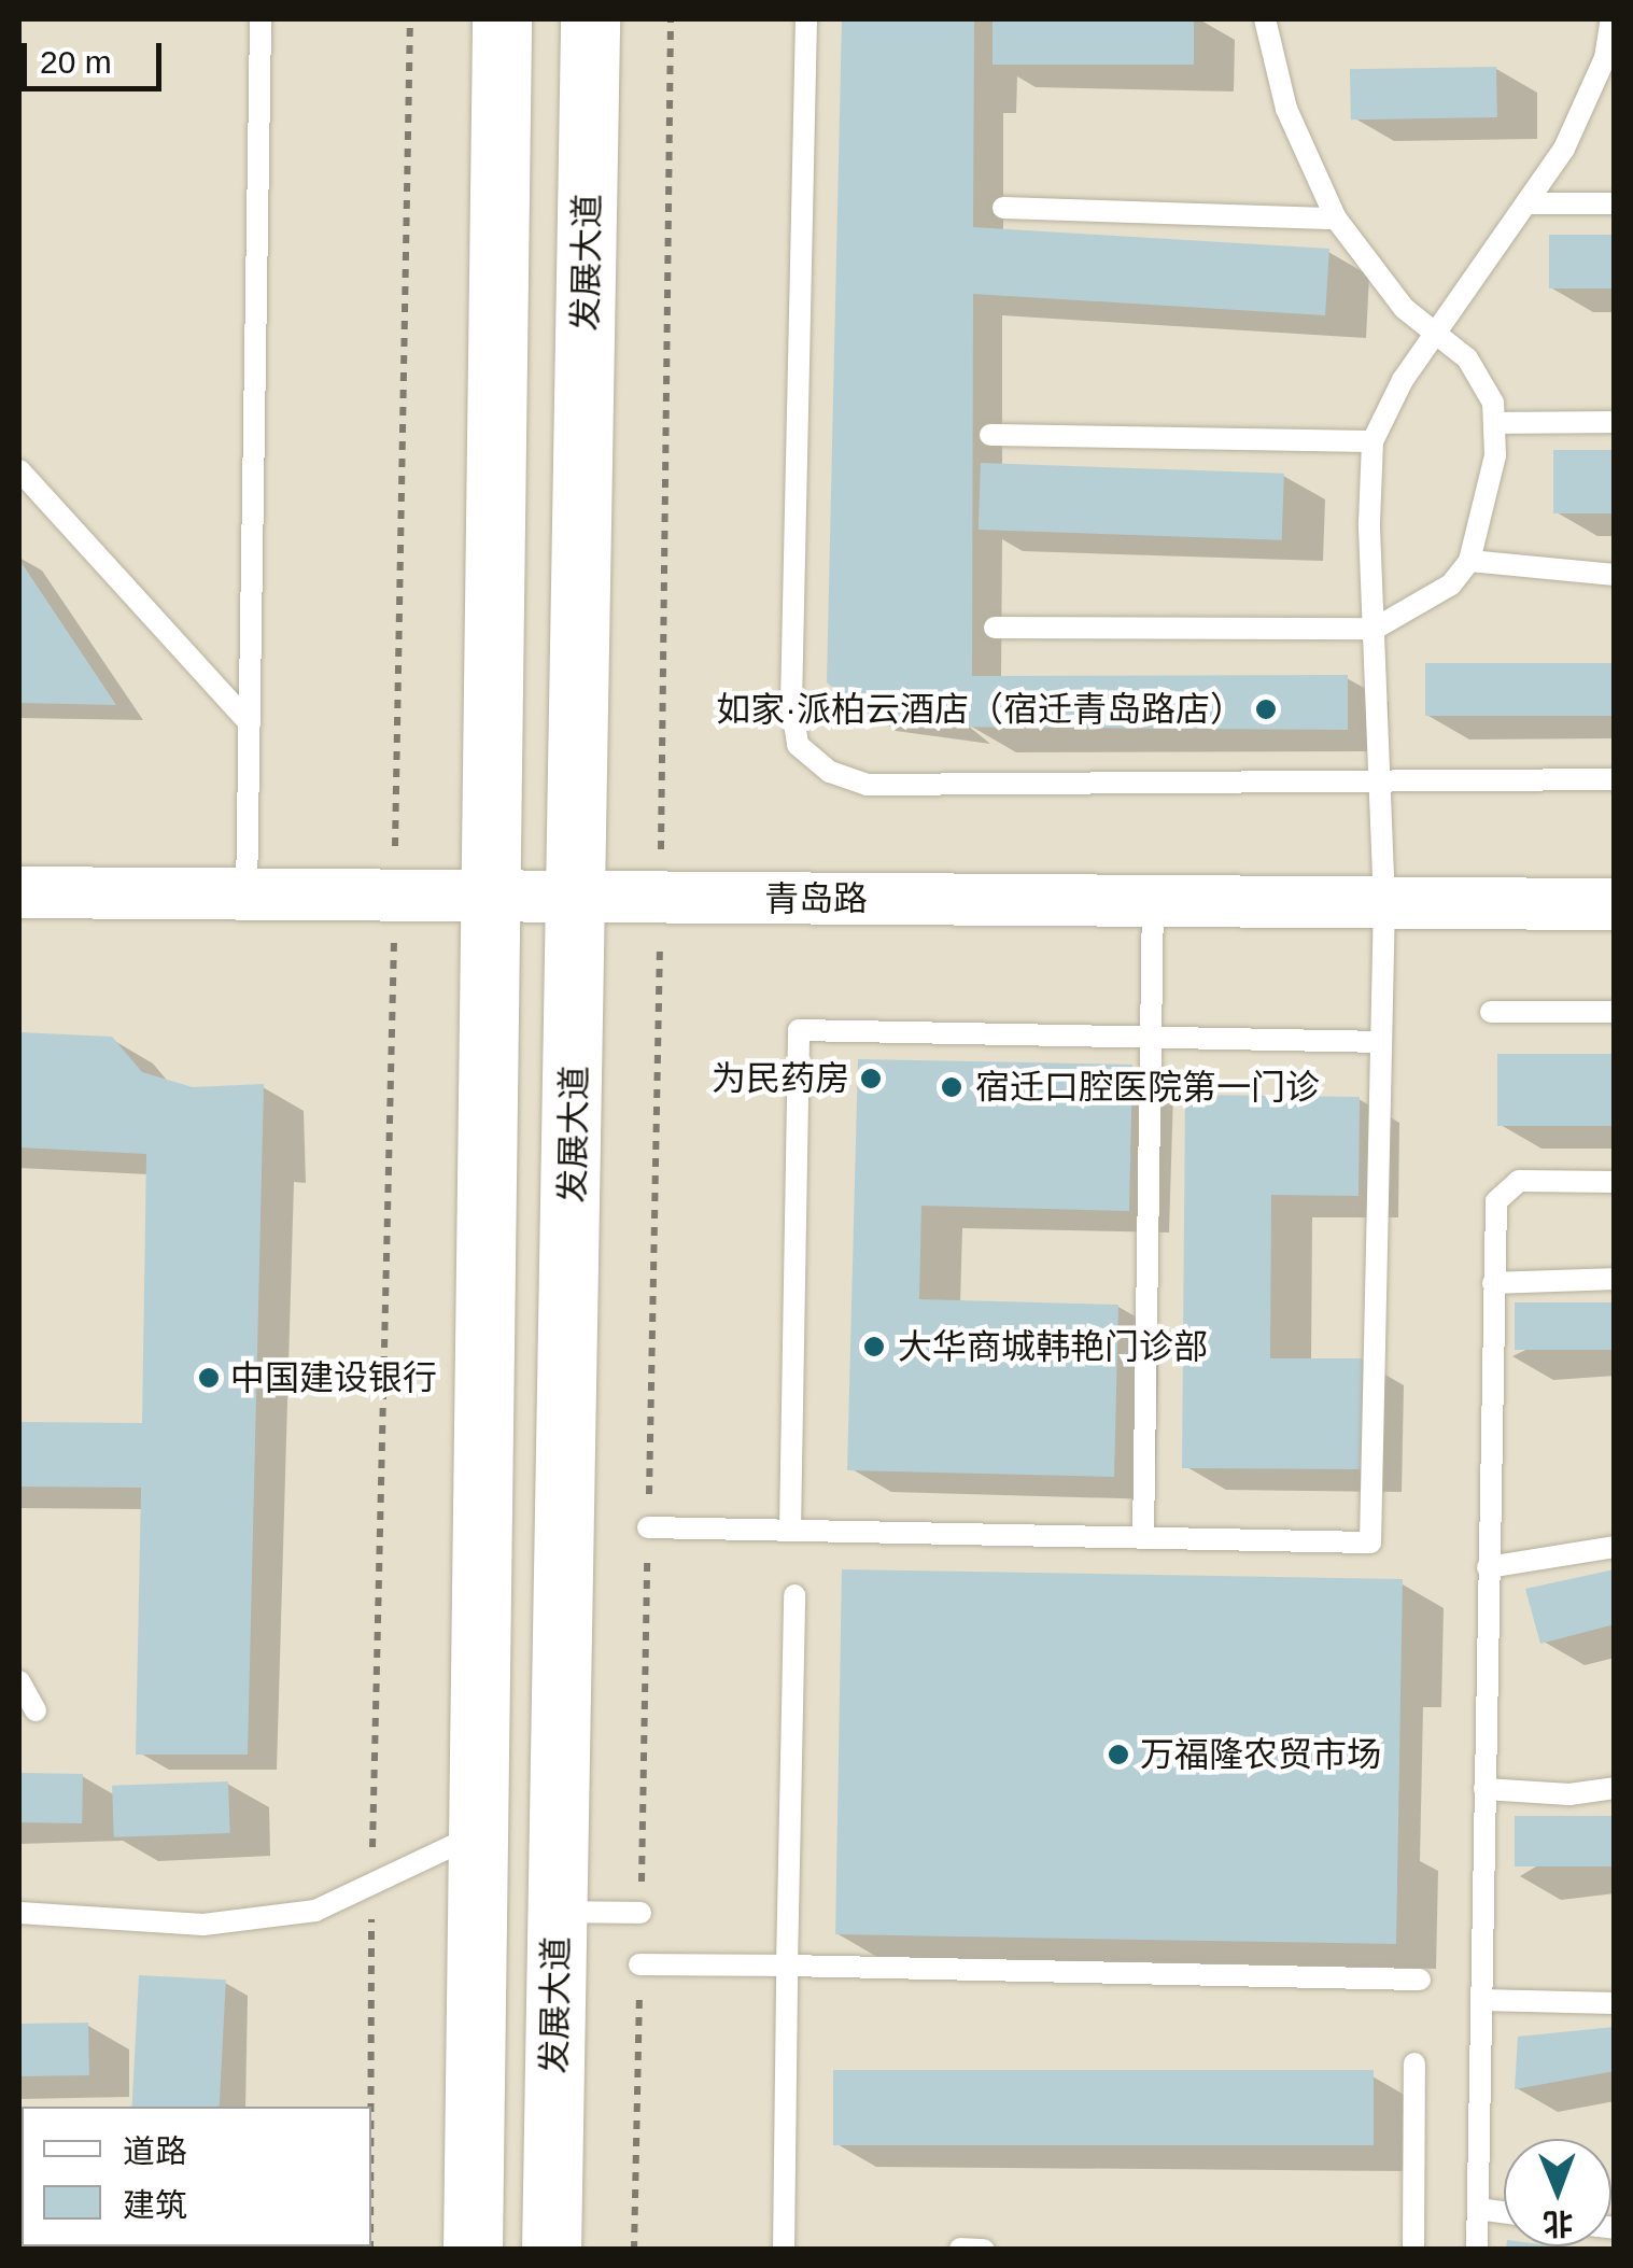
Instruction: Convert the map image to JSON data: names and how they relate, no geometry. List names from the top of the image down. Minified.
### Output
{"streets":{"main road":["发展大道"],"street":["青岛路"]},"crossings":[["发展大道","青岛路"]],"places":["如家·派柏云酒店（宿迁青岛路店）","为民药房","宿迁口腔医院第一门诊","大华商城韩艳门诊部","中国建设银行","万福隆农贸市场"],"legend":["道路","建筑"],"scale_bar":"20 m","north":"bottom"}
